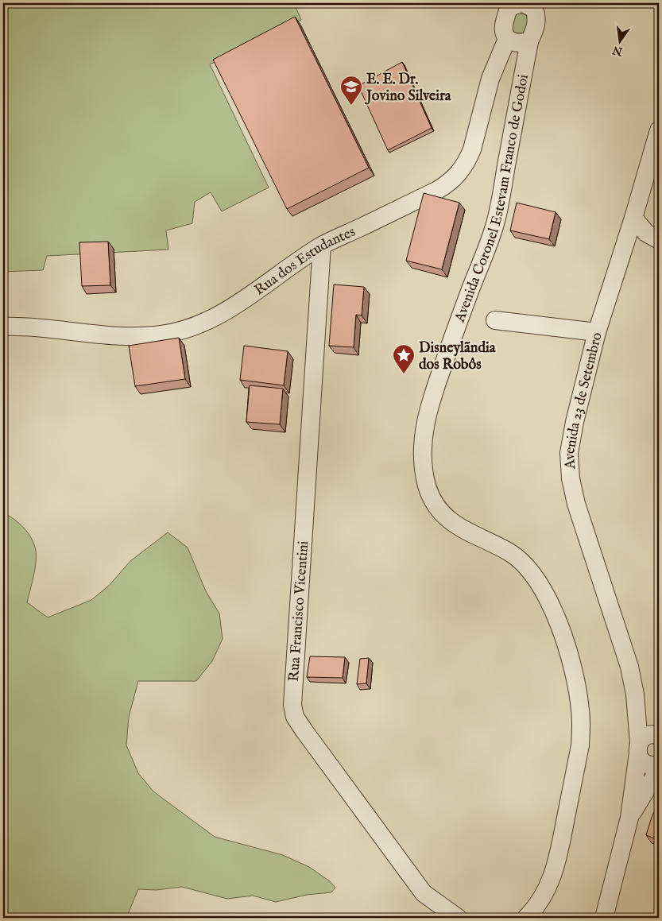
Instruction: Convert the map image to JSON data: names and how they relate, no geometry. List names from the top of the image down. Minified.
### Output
{"streets":{"street":["Avenida Coronel Estevam Franco de Godoi","Rua dos Estudantes","Avenida 23 de Setembro","Rua Francisco Vicentini"]},"crossings":[["Avenida Coronel Estevam Franco de Godoi","Rua dos Estudantes"],["Rua dos Estudantes","Rua Francisco Vicentini"]],"places":{"school or university":["E. E. Dr. Jovino Silveira"],"place":["Disneylãndia dos Robôs"]},"north":"bottom"}
